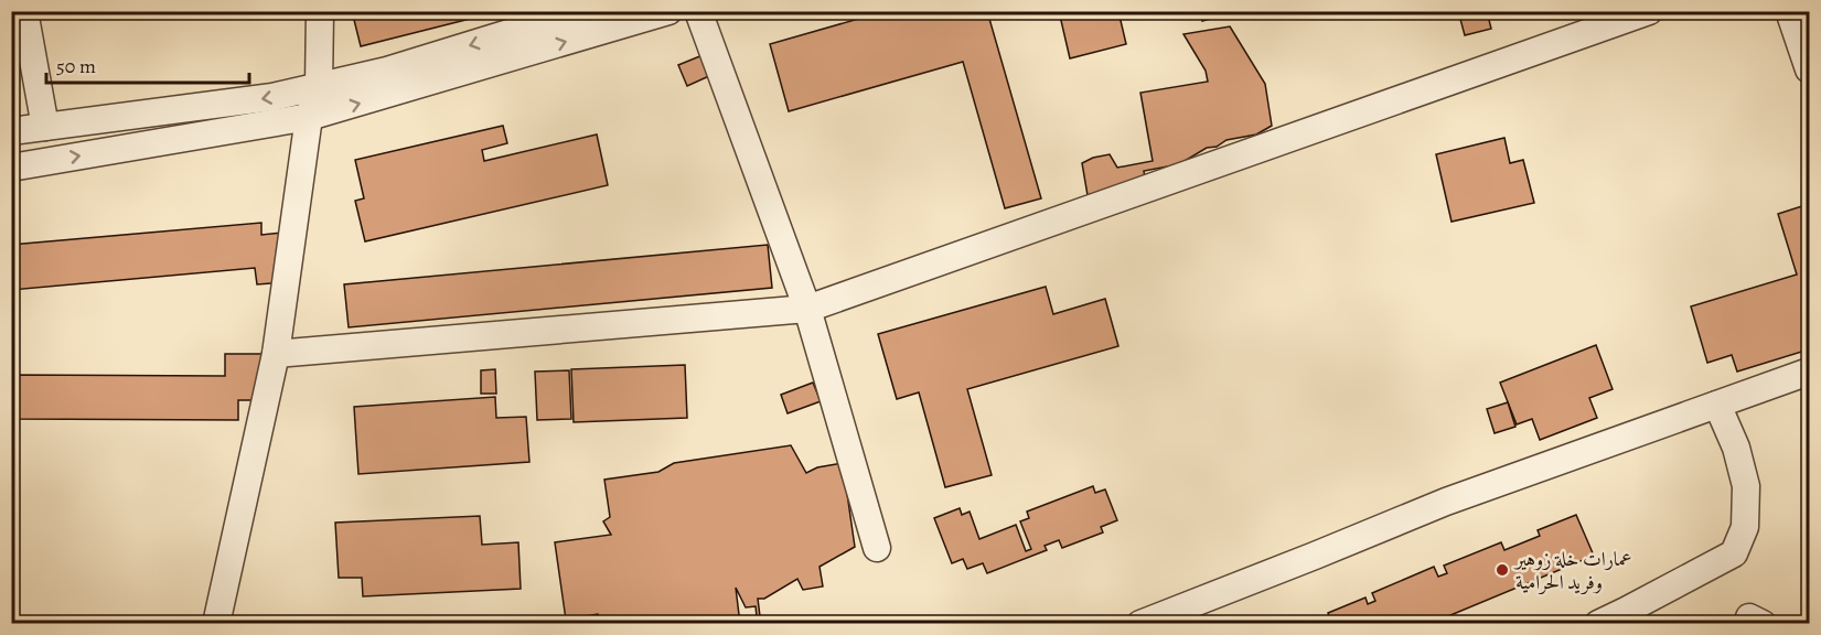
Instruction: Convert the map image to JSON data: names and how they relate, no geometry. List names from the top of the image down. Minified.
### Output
{"places":["عمارات خلة زوهير وفريد الحرامية"],"scale_bar":"50 m"}
